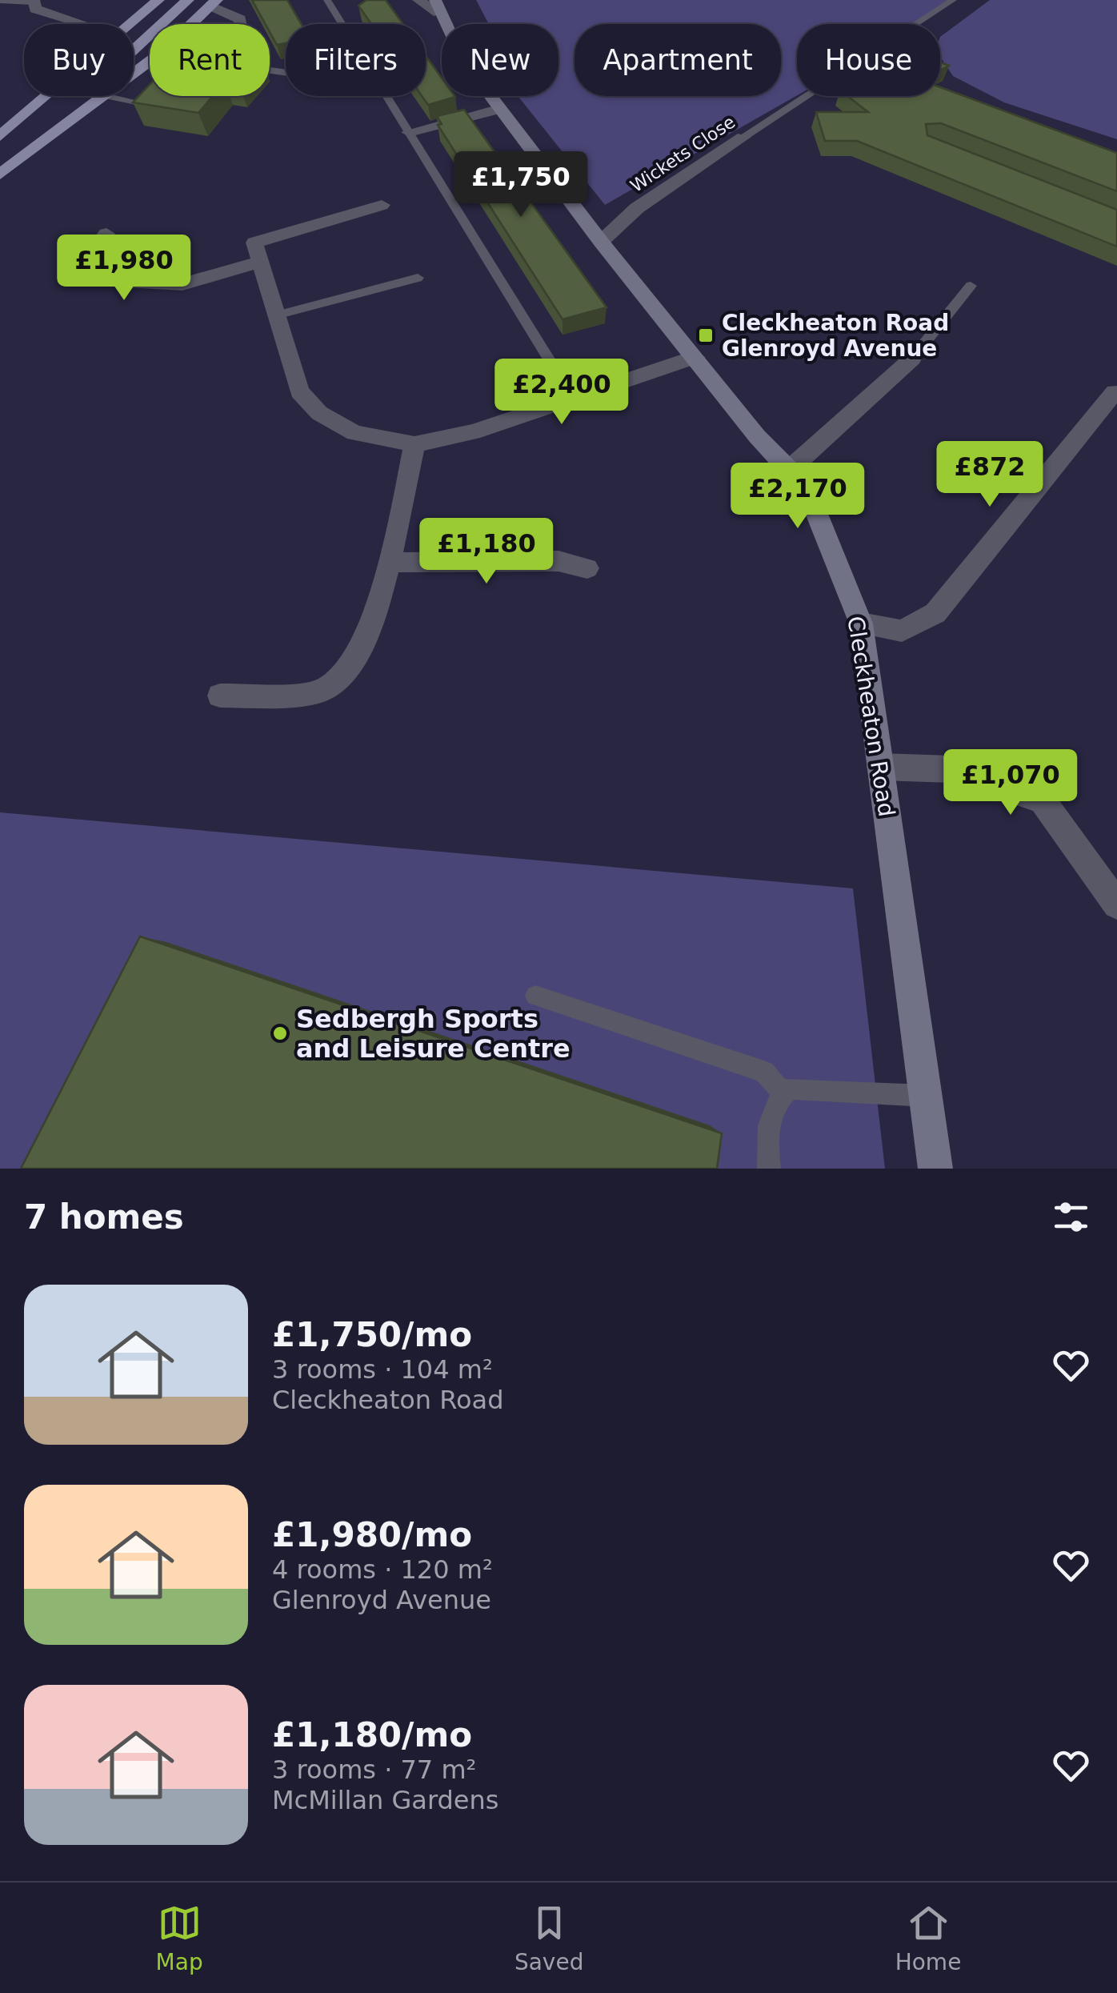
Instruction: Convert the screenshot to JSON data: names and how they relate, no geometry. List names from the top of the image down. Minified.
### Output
{"streets":{"street":["Wickets Close","Cleckheaton Road"]},"crossings":[["Wickets Close","Cleckheaton Road"]],"places":{"transit":["Cleckheaton Road Glenroyd Avenue"],"other":["Sedbergh Sports and Leisure Centre"]},"page":{"chip":["Buy","Rent","Filters","New","Apartment","House"],"price":["£1,750","£1,980","£2,400","£872","£2,170","£1,180","£1,070"],"heading":"7 homes","list":[{"name":"£1,750/mo","note":"3 rooms · 104 m² · Cleckheaton Road"},{"name":"£1,980/mo","note":"4 rooms · 120 m² · Glenroyd Avenue"},{"name":"£1,180/mo","note":"3 rooms · 77 m² · McMillan Gardens"}],"tabs":["Map","Saved","Home"]}}
